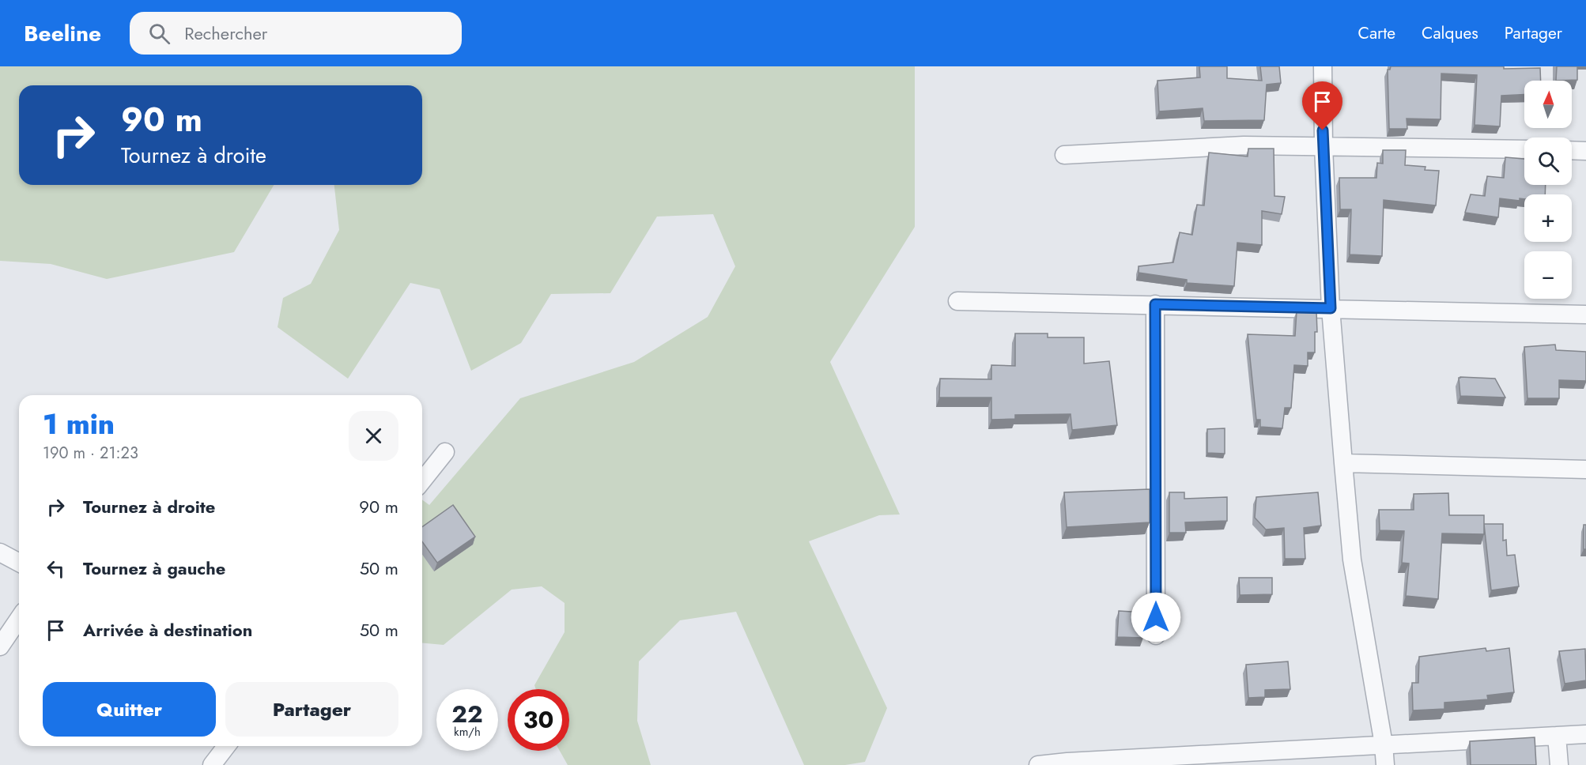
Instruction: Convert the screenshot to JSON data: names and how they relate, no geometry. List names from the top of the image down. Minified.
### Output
{"north":"top","page":{"header":"Beeline","search":"Rechercher","nav":["Carte","Calques","Partager"],"map_buttons":["+","−"],"turn":["90 m","Tournez à droite"],"heading":["1 min","190 m · 21:23"],"list":[{"name":"Tournez à droite","value":"90 m"},{"name":"Tournez à gauche","value":"50 m"},{"name":"Arrivée à destination","value":"50 m"}],"buttons":["Quitter","Partager"],"speed":"22 km/h","limit":"30"}}
